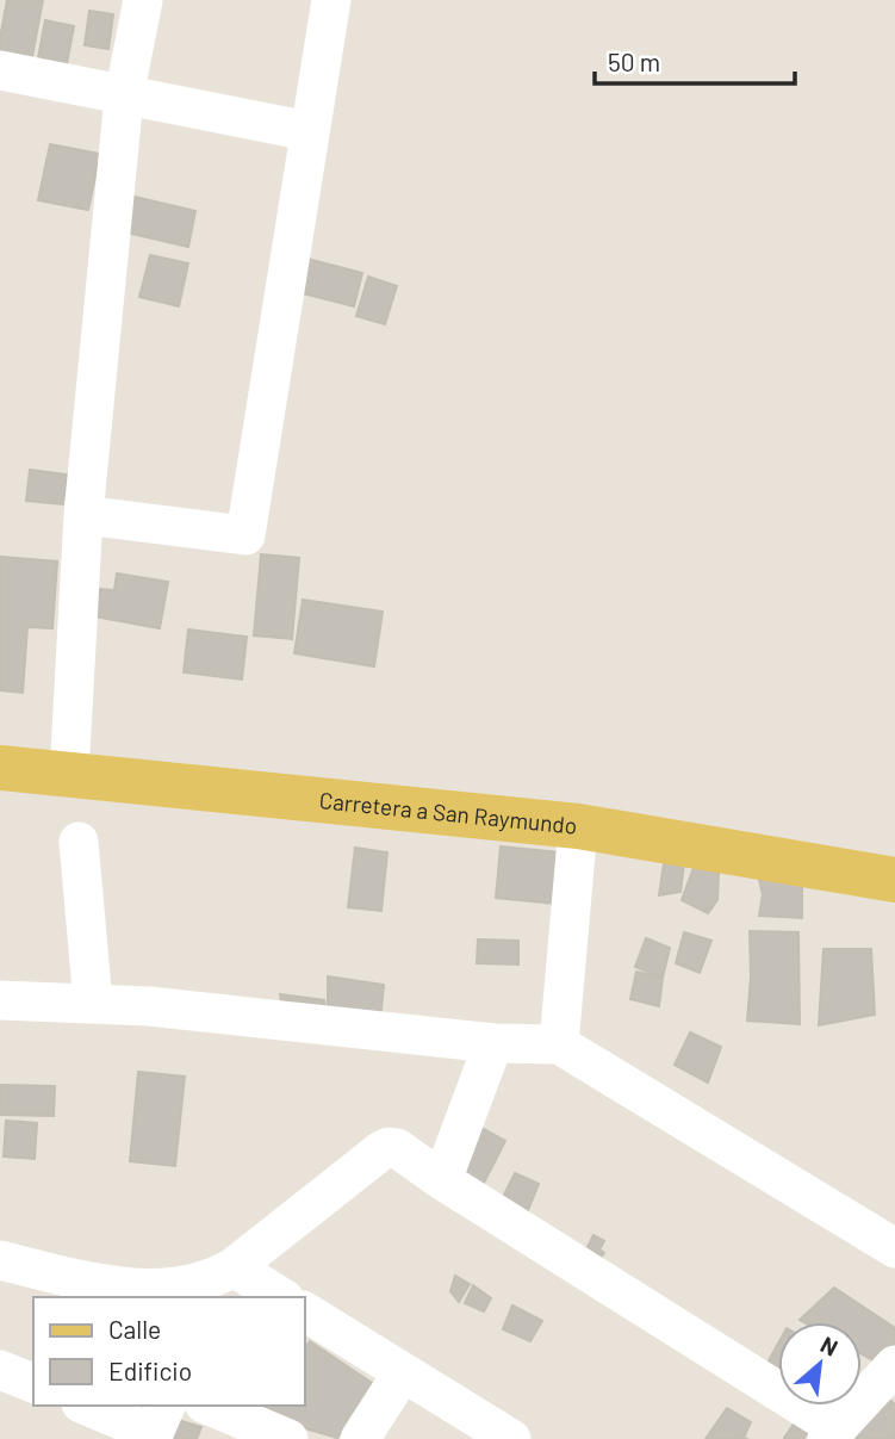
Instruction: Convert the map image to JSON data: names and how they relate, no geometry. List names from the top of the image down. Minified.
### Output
{"streets":{"main road":["Carretera a San Raymundo"]},"legend":["Calle","Edificio"],"scale_bar":"50 m","north":"top right"}
